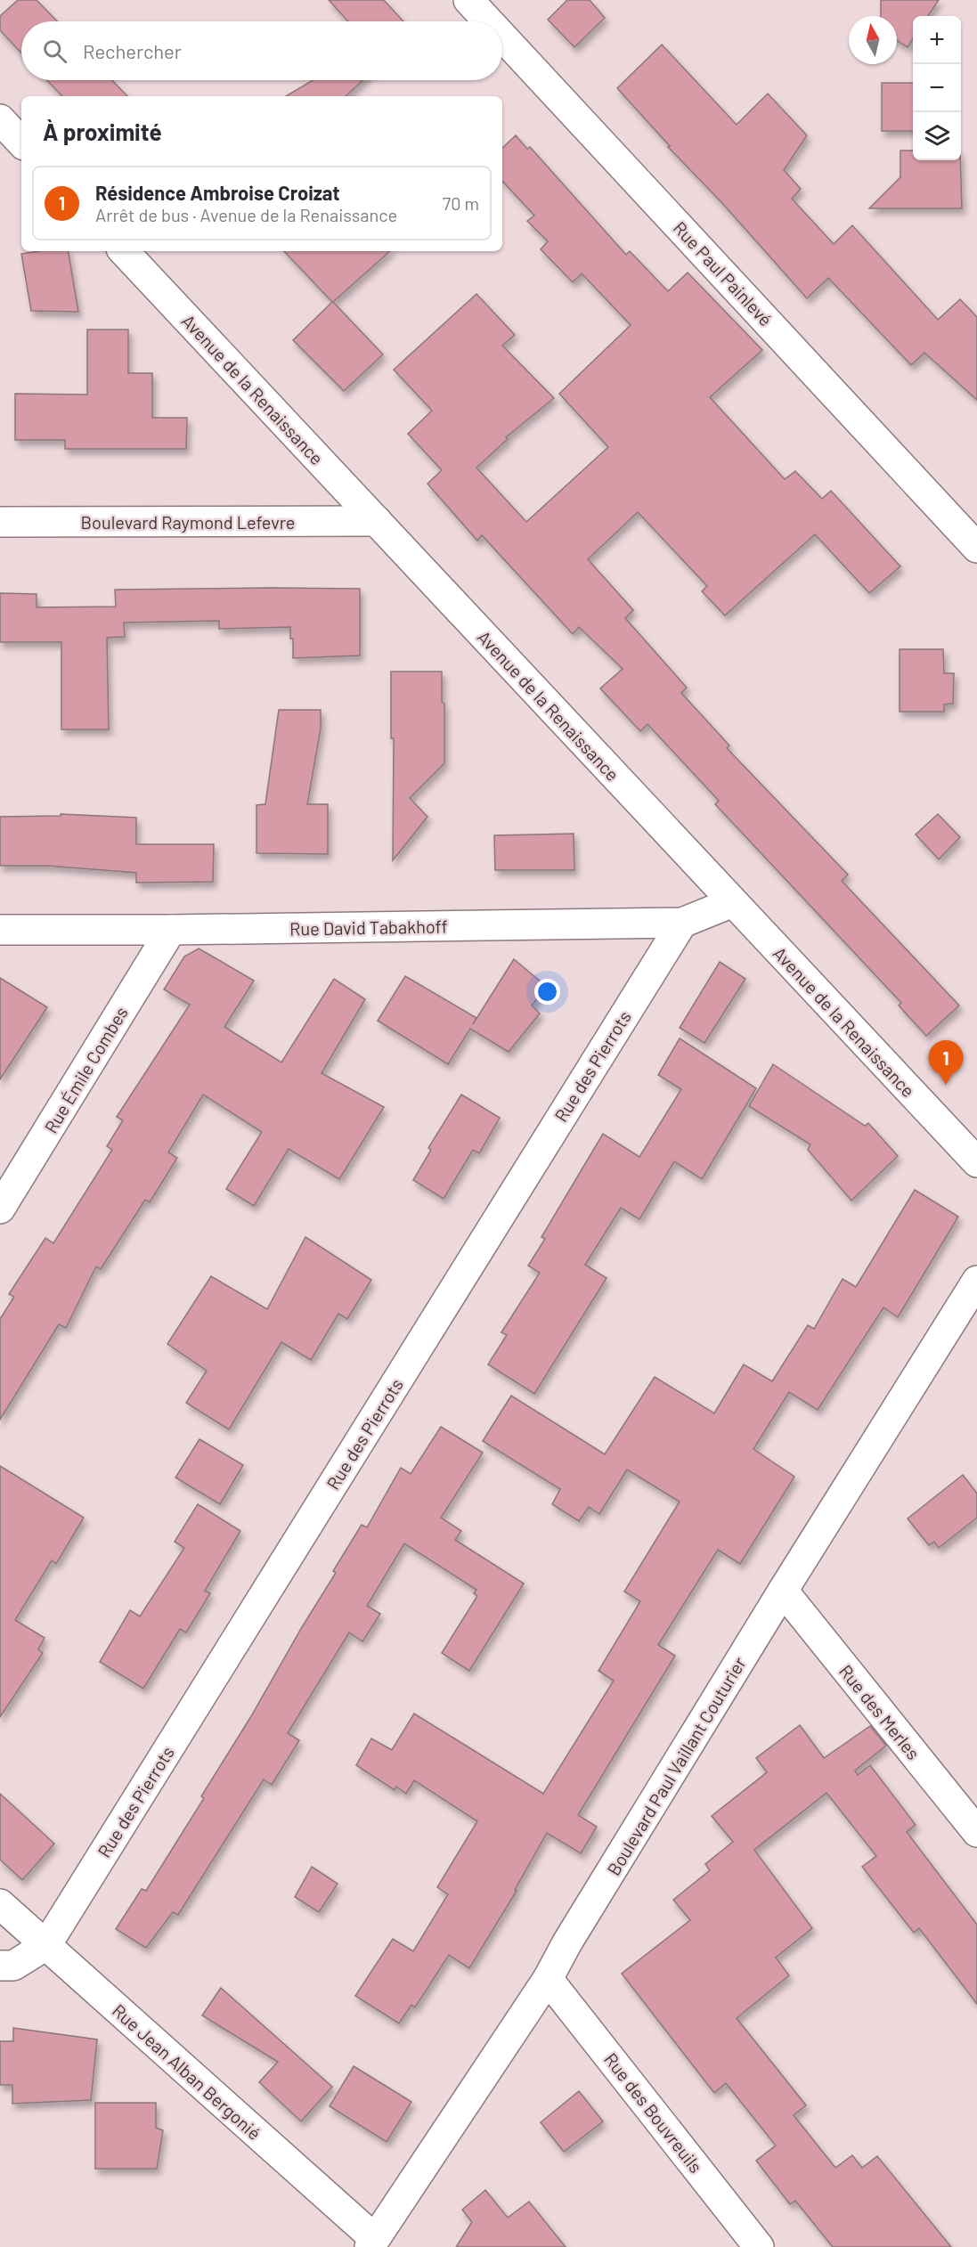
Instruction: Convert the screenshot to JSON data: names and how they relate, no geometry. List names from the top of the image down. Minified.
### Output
{"streets":{"street":["Rue Paul Painlevé","Avenue de la Renaissance","Boulevard Raymond Lefevre","Rue David Tabakhoff","Rue des Pierrots","Rue Émile Combes","Rue des Merles","Boulevard Paul Vaillant Couturier","Rue Jean Alban Bergonié","Rue des Bouvreuils"]},"crossings":[["Avenue de la Renaissance","Boulevard Raymond Lefevre"],["Avenue de la Renaissance","Rue David Tabakhoff"],["Rue David Tabakhoff","Rue des Pierrots"],["Rue David Tabakhoff","Rue Émile Combes"],["Rue des Pierrots","Rue Jean Alban Bergonié"],["Rue des Merles","Boulevard Paul Vaillant Couturier"],["Boulevard Paul Vaillant Couturier","Rue Jean Alban Bergonié"],["Boulevard Paul Vaillant Couturier","Rue des Bouvreuils"]],"north":"top","page":{"map_buttons":["+","−"],"search":"Rechercher","heading":"À proximité","list":[{"mark":"1","name":"Résidence Ambroise Croizat","note":"Arrêt de bus · Avenue de la Renaissance","value":"70 m"}],"pins":"1"}}
